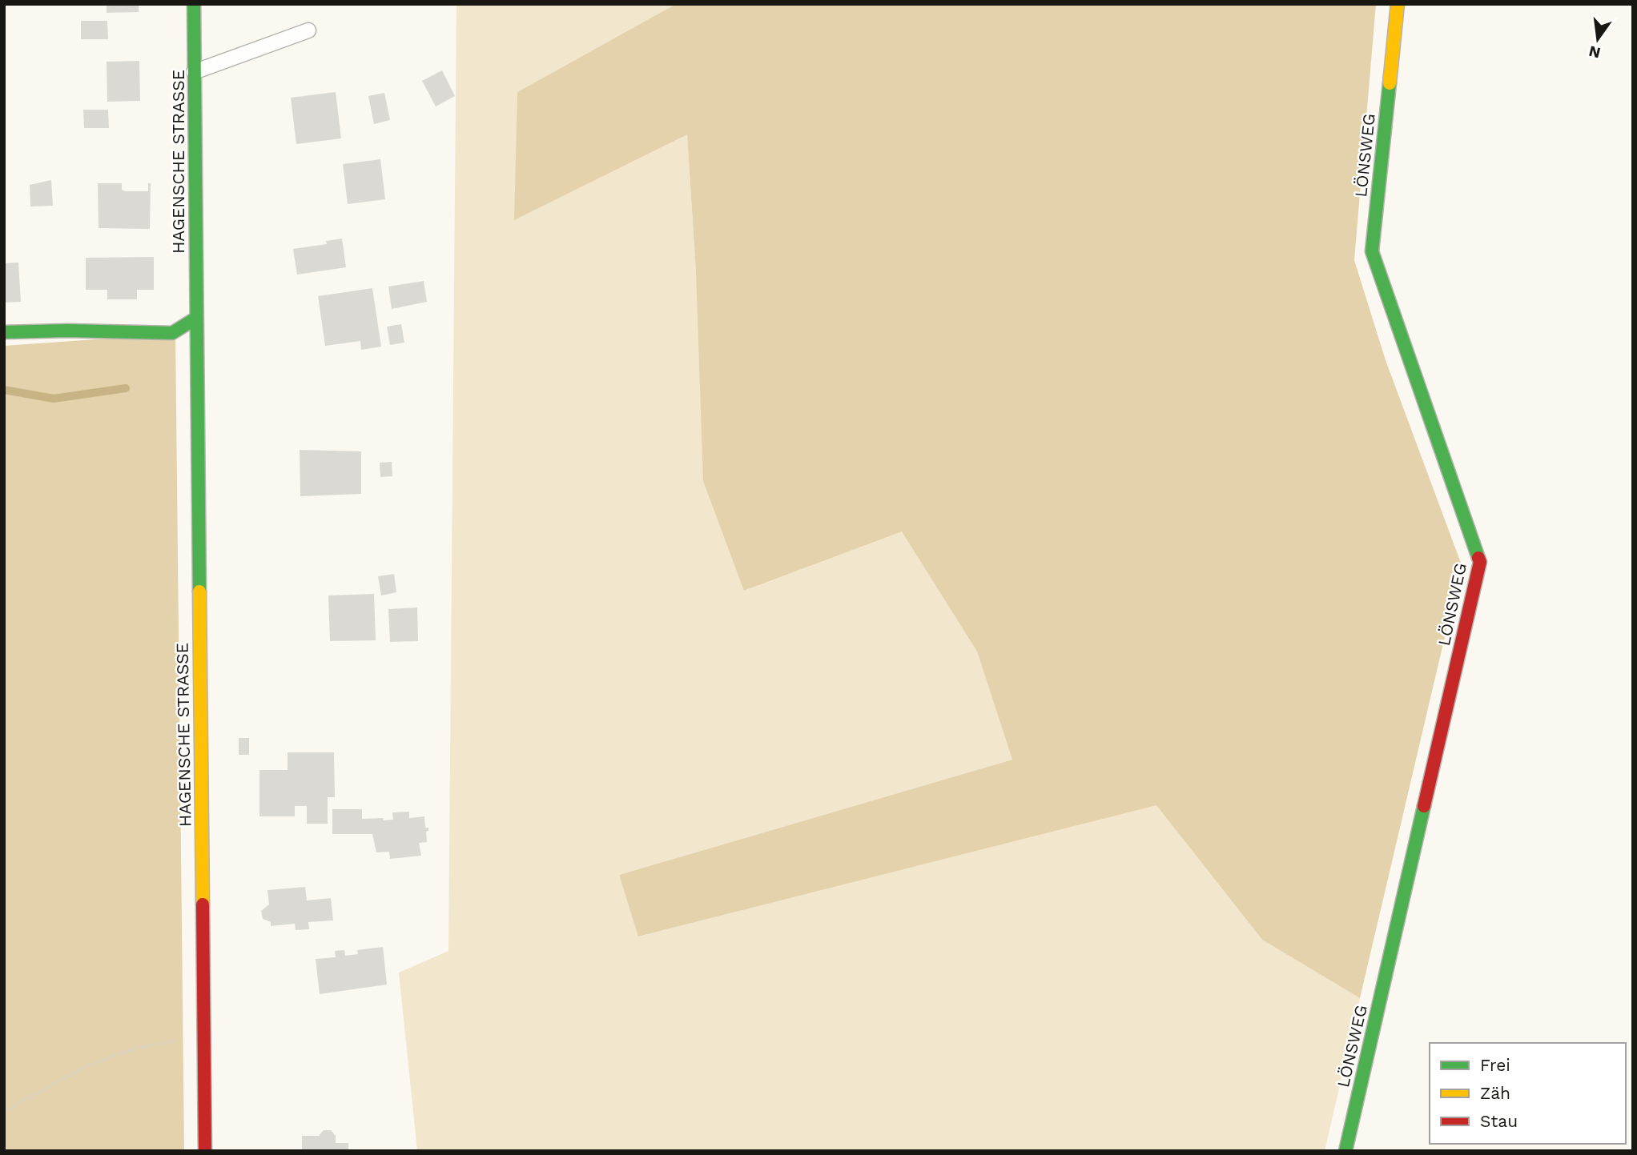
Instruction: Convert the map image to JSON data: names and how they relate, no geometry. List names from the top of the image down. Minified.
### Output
{"streets":{"street":["LÖNSWEG","HAGENSCHE STRASSE"]},"legend":["Frei","Zäh","Stau"],"north":"bottom"}
